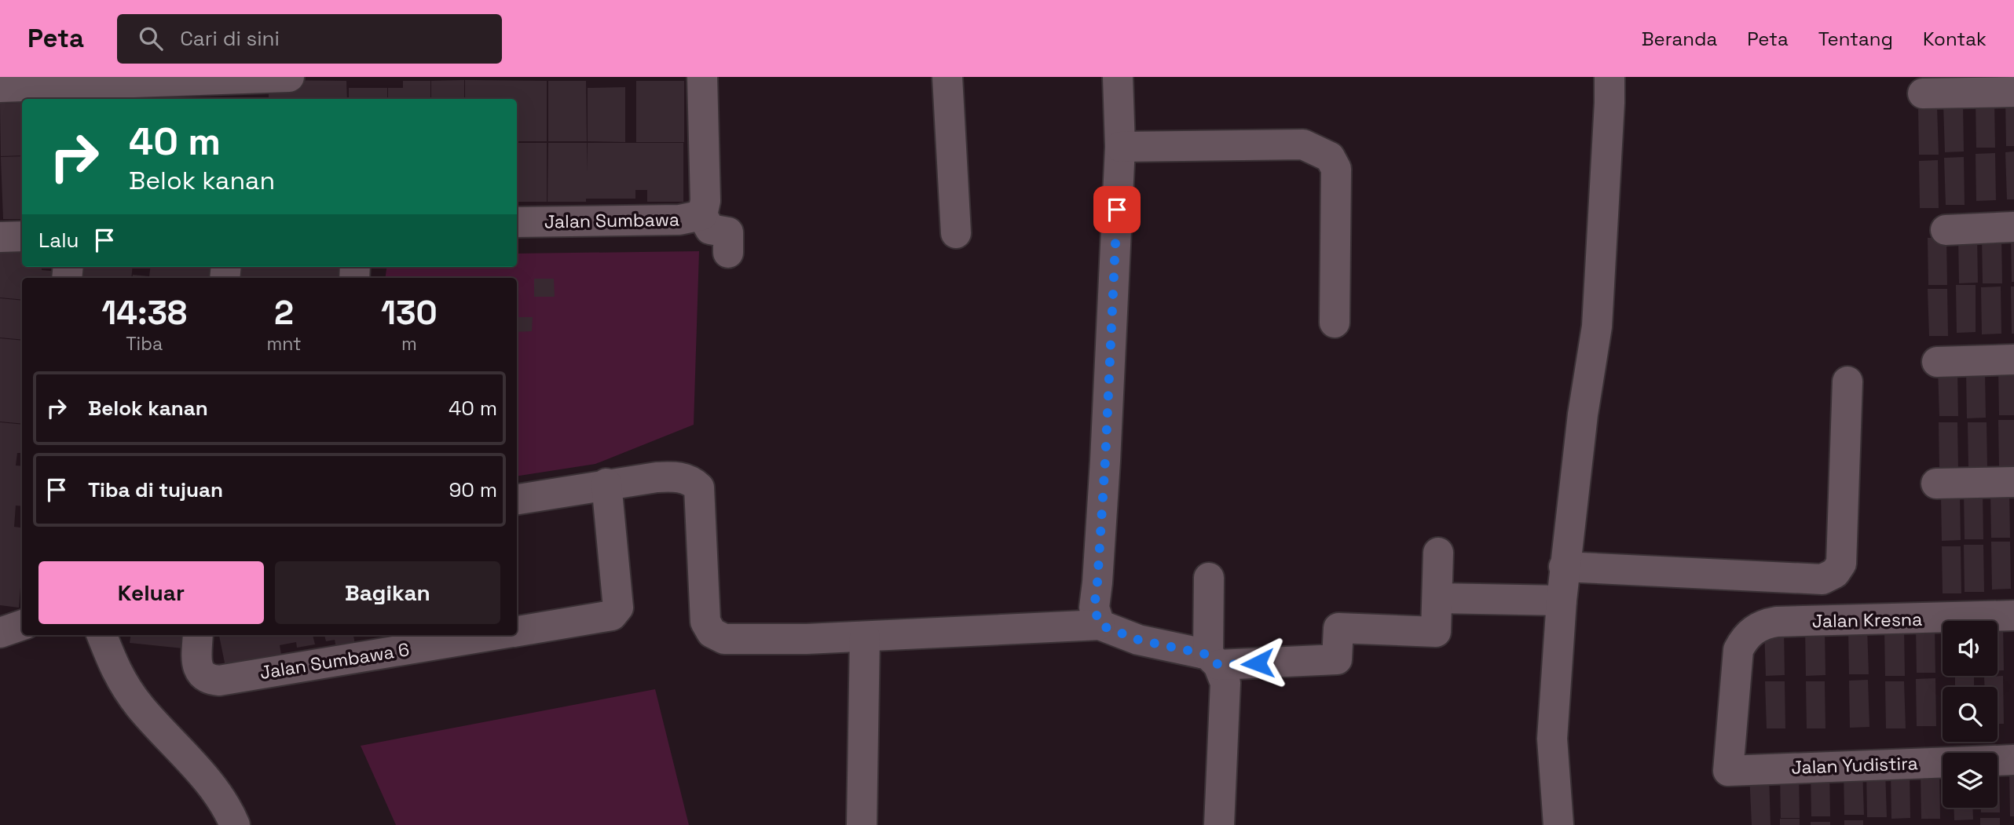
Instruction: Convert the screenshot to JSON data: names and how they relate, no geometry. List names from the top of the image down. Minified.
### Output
{"streets":{"street":["Jalan Sumbawa","Jalan Kresna","Jalan Sumbawa 6","Jalan Yudistira"]},"crossings":[["Jalan Kresna","Jalan Yudistira"]],"page":{"header":"Peta","search":"Cari di sini","nav":["Beranda","Peta","Tentang","Kontak"],"turn":["40 m","Belok kanan"],"then":"Lalu","eta":["14:38","Tiba","2","mnt","130","m"],"list":[{"name":"Belok kanan","value":"40 m"},{"name":"Tiba di tujuan","value":"90 m"}],"buttons":["Keluar","Bagikan"]}}
